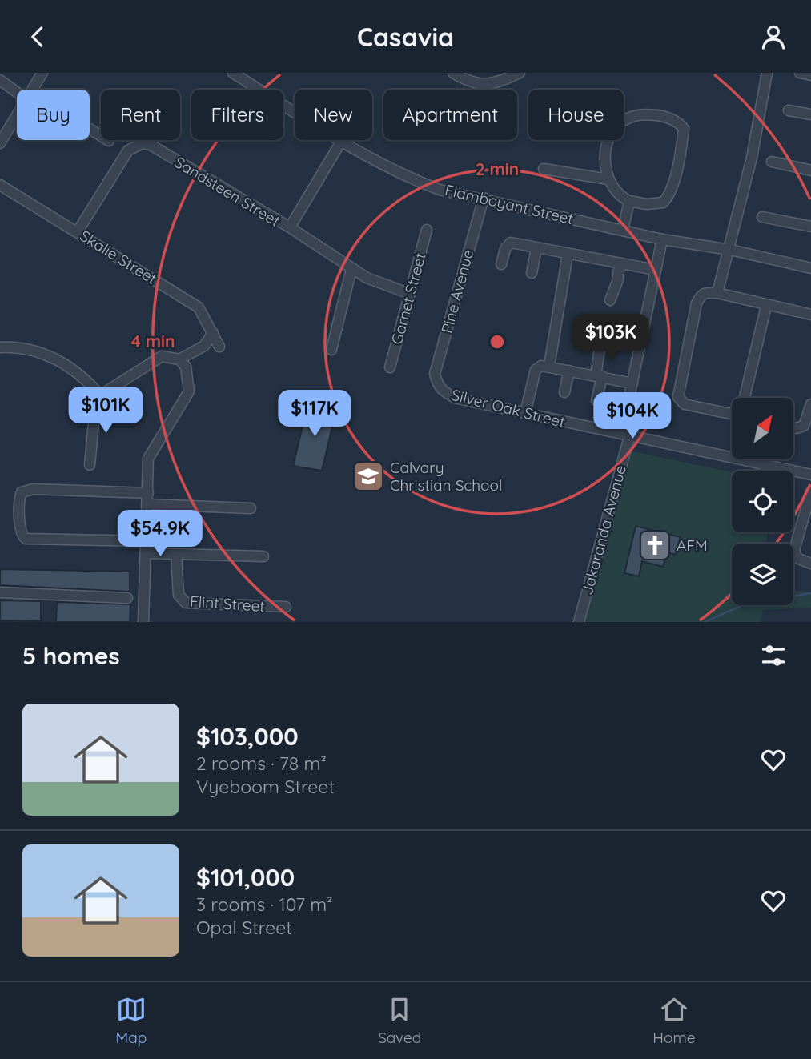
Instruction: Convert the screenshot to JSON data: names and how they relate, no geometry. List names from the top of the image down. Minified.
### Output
{"streets":{"street":["Sandsteen Street","Flamboyant Street","Skalie Street","Pine Avenue","Garnet Street","Silver Oak Street","Jakaranda Avenue","Flint Street"]},"crossings":[["Sandsteen Street","Skalie Street"],["Sandsteen Street","Garnet Street"],["Flamboyant Street","Pine Avenue"],["Pine Avenue","Silver Oak Street"],["Silver Oak Street","Jakaranda Avenue"]],"places":{"school or university":["Calvary Christian School"],"church":["AFM"]},"north":"top right","page":{"header":"Casavia","chip":["Buy","Rent","Filters","New","Apartment","House"],"price":["$103K","$101K","$117K","$104K","$54.9K"],"heading":"5 homes","list":[{"name":"$103,000","note":"2 rooms · 78 m² · Vyeboom Street"},{"name":"$101,000","note":"3 rooms · 107 m² · Opal Street"}],"tabs":["Map","Saved","Home"]},"rings":["2 min","4 min"]}
